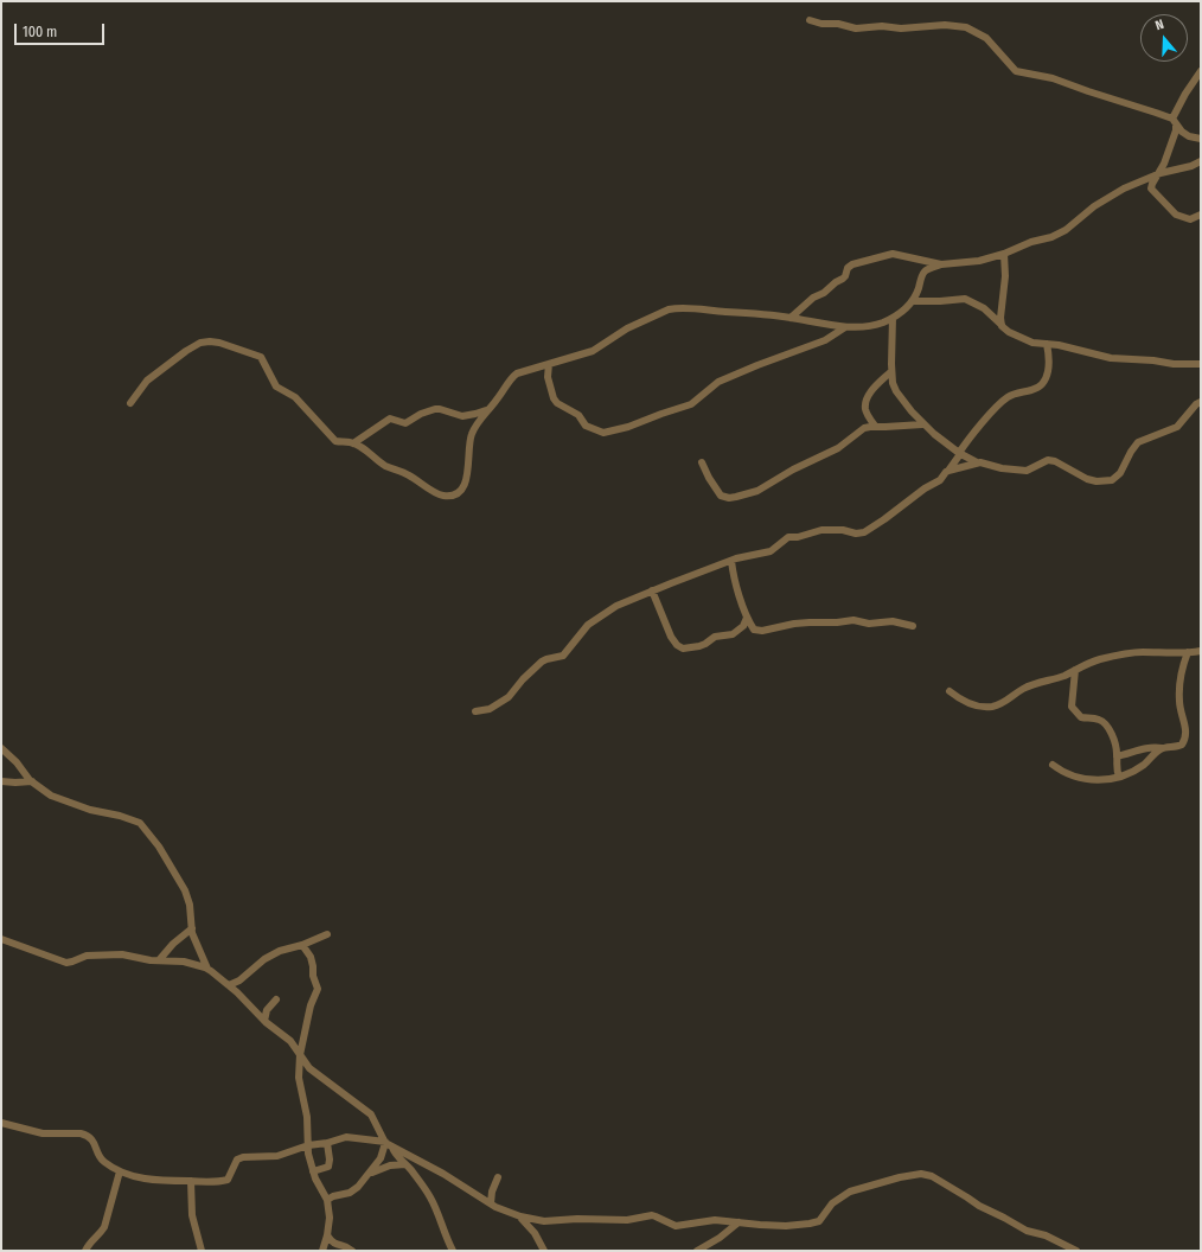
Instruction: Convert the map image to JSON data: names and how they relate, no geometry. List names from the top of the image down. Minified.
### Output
{"scale_bar":"100 m","north":"top"}
